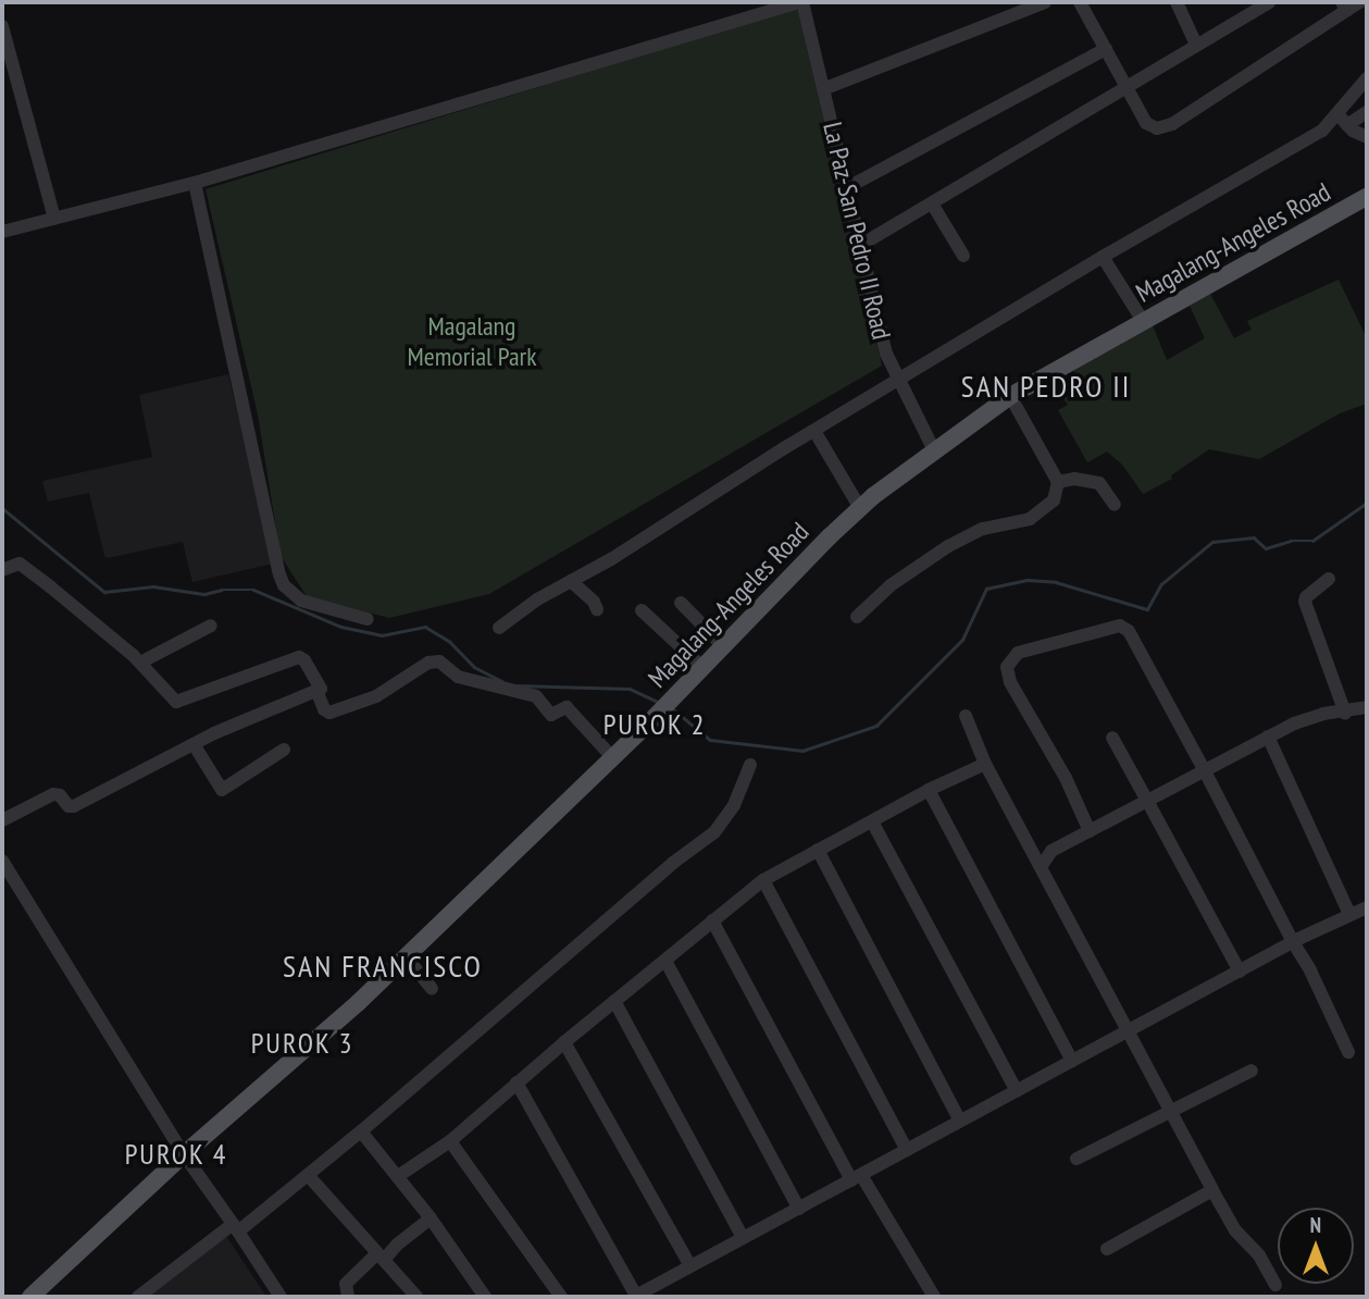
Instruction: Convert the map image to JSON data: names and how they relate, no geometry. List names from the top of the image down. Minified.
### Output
{"streets":{"main road":["Magalang-Angeles Road"],"street":["La Paz-San Pedro II Road"]},"crossings":[["La Paz-San Pedro II Road","Magalang-Angeles Road"]],"districts":["SAN PEDRO II","PUROK 2","SAN FRANCISCO","PUROK 3","PUROK 4"],"parks":["Magalang Memorial Park"],"north":"top"}
